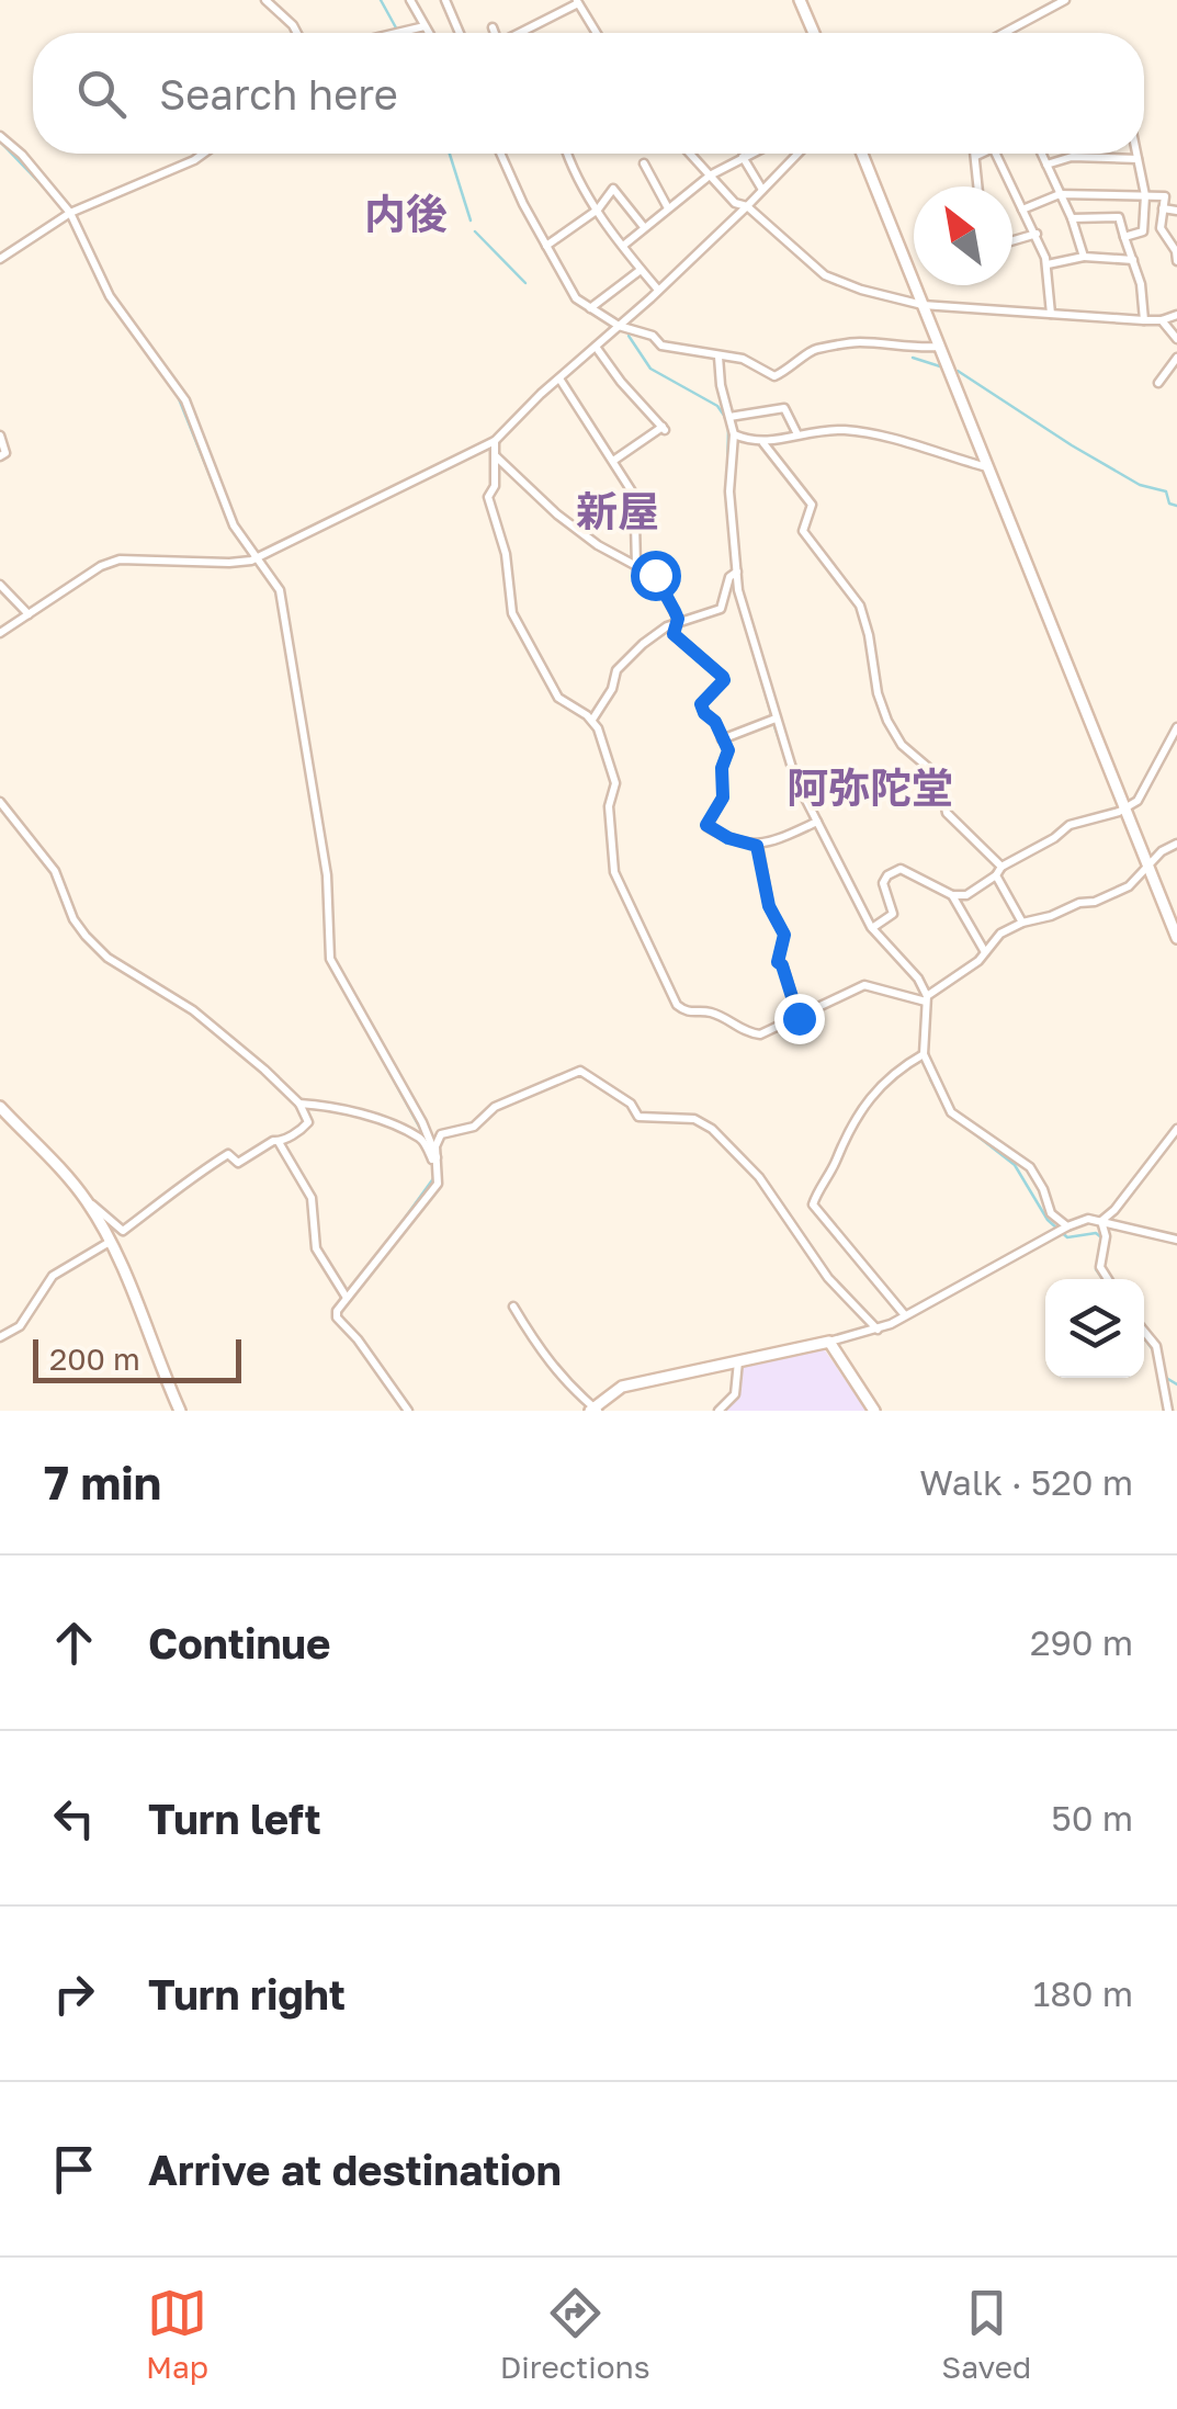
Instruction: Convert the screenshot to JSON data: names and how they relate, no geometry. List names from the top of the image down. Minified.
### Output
{"districts":["内後","新屋","阿弥陀堂"],"scale_bar":"200 m","north":"top left","page":{"search":"Search here","scale":"200 m","heading":["7 min","Walk · 520 m"],"list":[["Continue","290 m"],["Turn left","50 m"],["Turn right","180 m"],"Arrive at destination"],"nav":["Map","Directions","Saved"]}}
